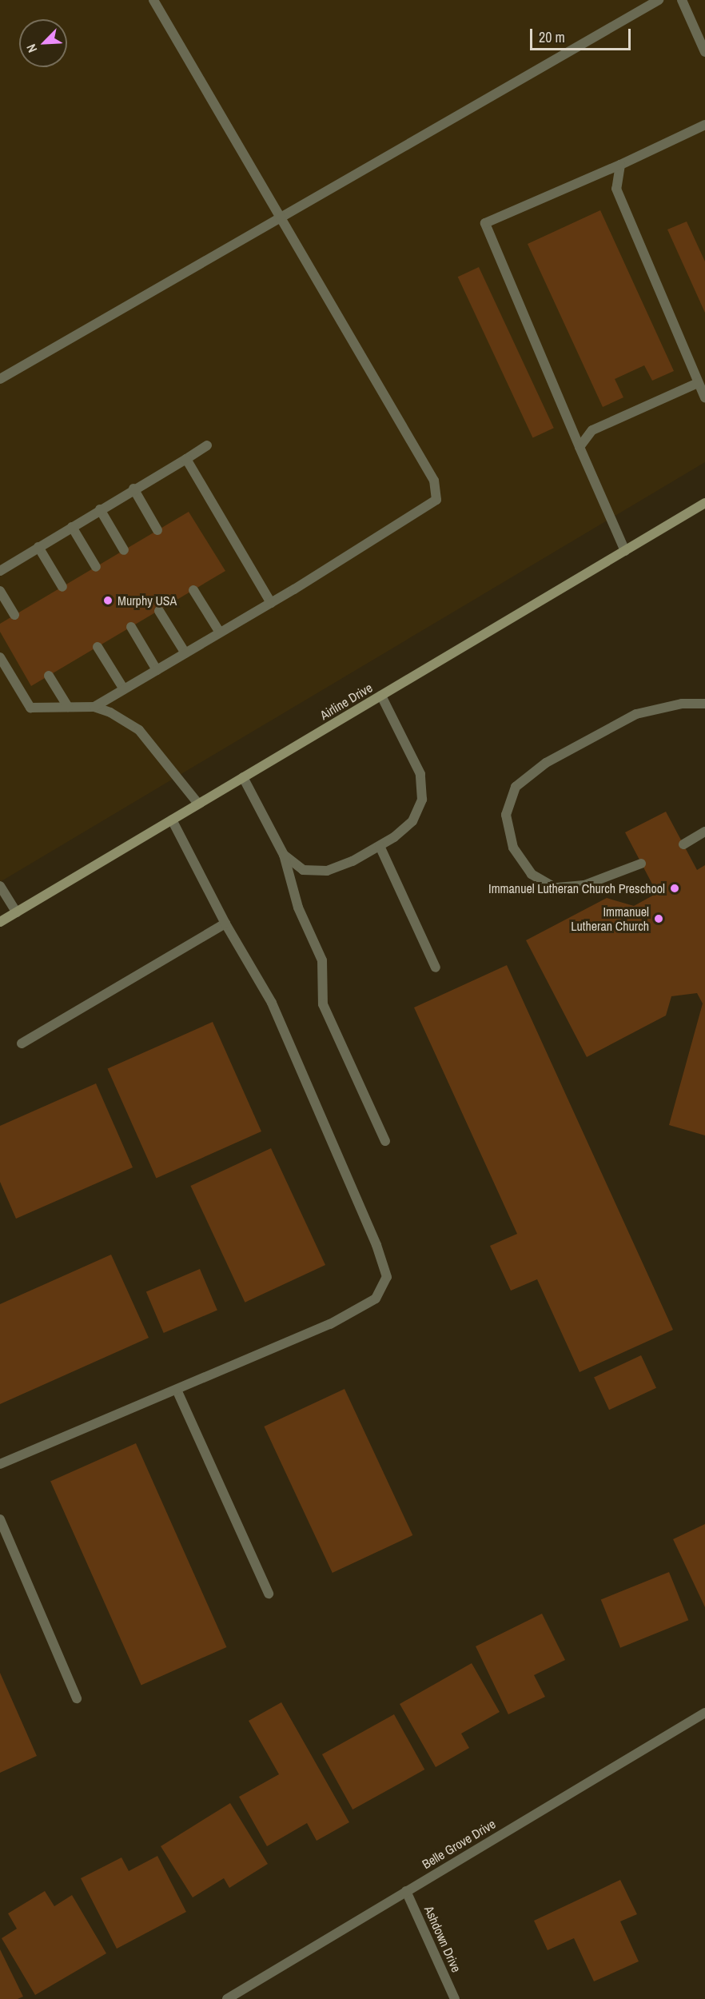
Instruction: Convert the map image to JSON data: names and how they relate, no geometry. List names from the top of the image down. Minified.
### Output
{"streets":{"main road":["Airline Drive"],"street":["Belle Grove Drive","Ashdown Drive"]},"crossings":[["Belle Grove Drive","Ashdown Drive"]],"places":["Murphy USA","Immanuel Lutheran Church Preschool","Immanuel Lutheran Church"],"scale_bar":"20 m","north":"bottom left"}
